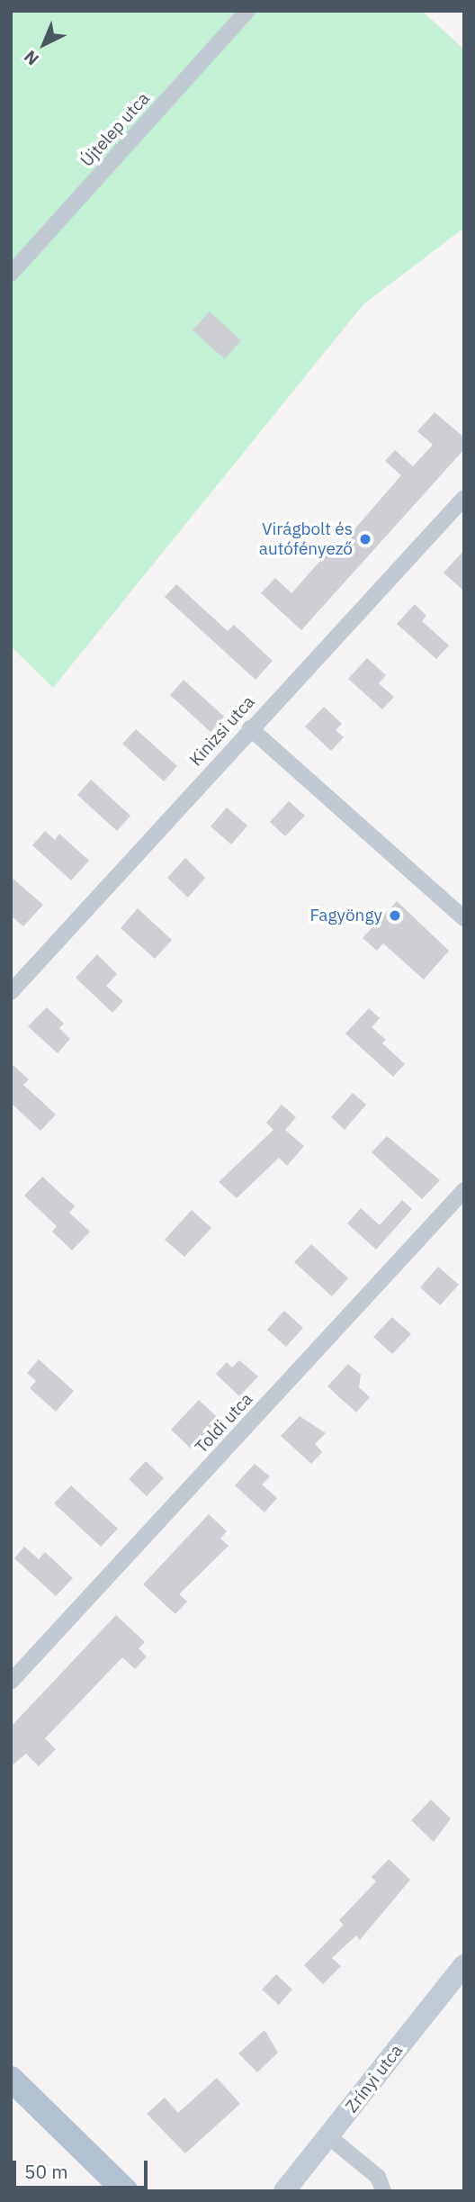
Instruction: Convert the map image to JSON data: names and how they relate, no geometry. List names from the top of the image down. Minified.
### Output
{"streets":{"main road":["Zrínyi utca"],"street":["Újtelep utca","Kinizsi utca","Toldi utca"]},"places":["Virágbolt és autófényező","Fagyöngy"],"scale_bar":"50 m","north":"bottom left"}
